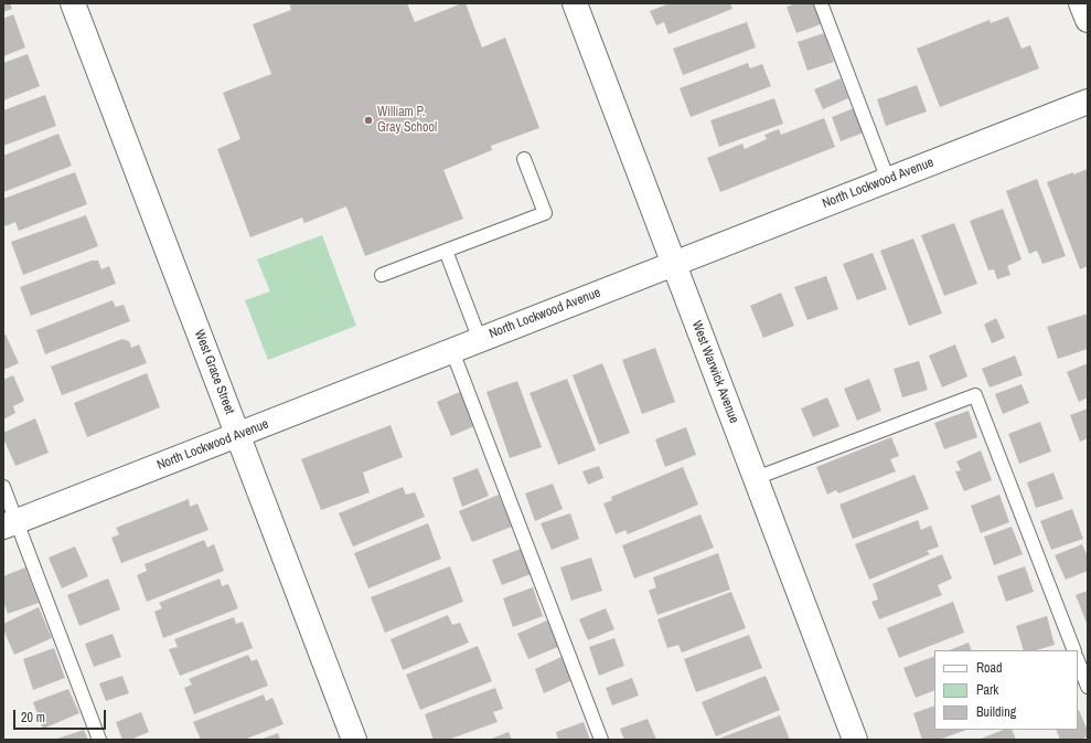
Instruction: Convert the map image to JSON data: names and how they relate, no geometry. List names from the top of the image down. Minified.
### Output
{"streets":{"street":["North Lockwood Avenue","West Grace Street","West Warwick Avenue"]},"crossings":[["North Lockwood Avenue","West Grace Street"],["North Lockwood Avenue","West Warwick Avenue"]],"places":["William P. Gray School"],"legend":["Road","Park","Building"],"scale_bar":"20 m"}
